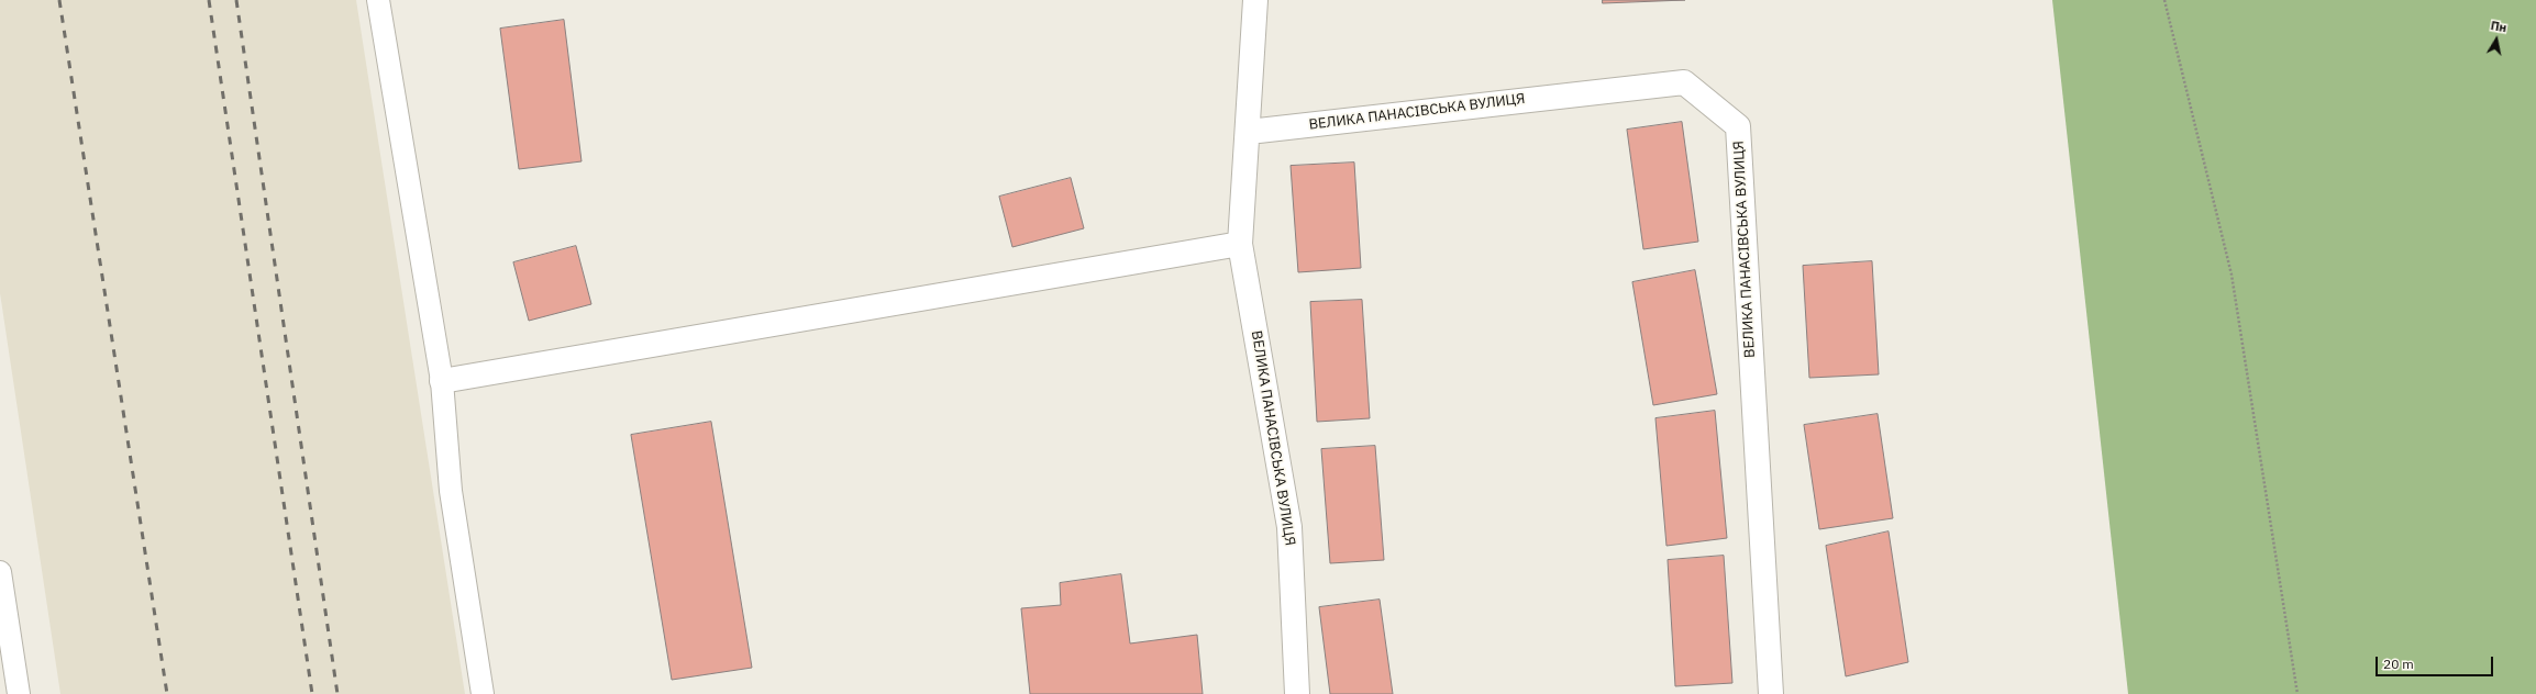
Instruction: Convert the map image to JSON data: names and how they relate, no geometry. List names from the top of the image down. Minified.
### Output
{"streets":{"street":["ВЕЛИКА ПАНАСІВСЬКА ВУЛИЦЯ"]},"scale_bar":"20 m","north":"top"}
